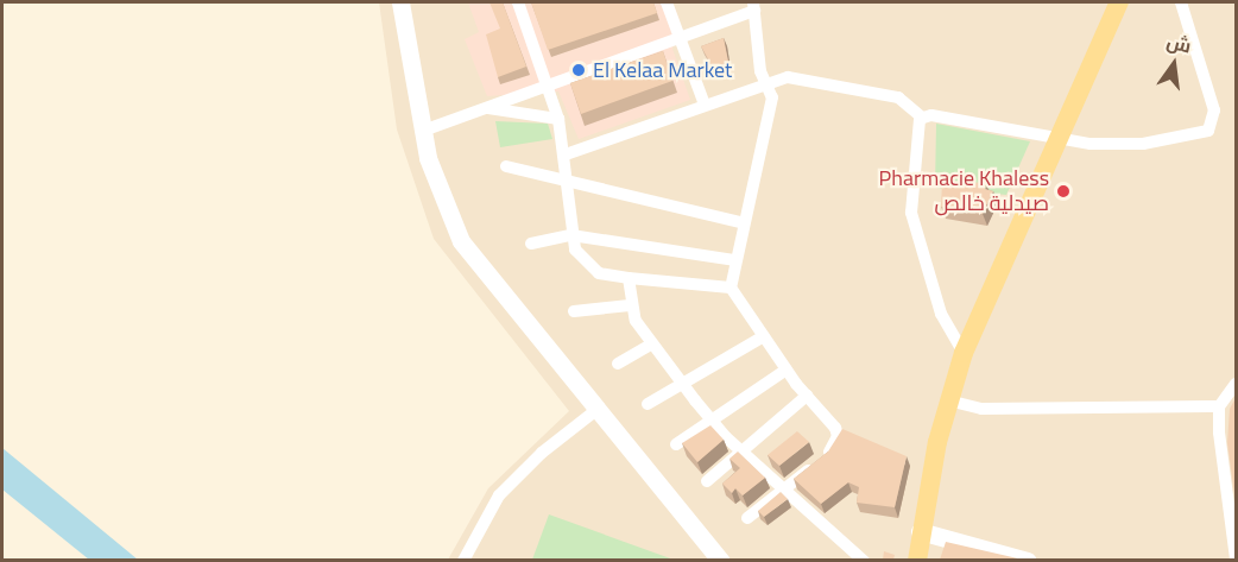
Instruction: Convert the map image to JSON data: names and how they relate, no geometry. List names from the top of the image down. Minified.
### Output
{"places":["El Kelaa Market","Pharmacie Khaless صيدلية خالص"],"north":"top"}
